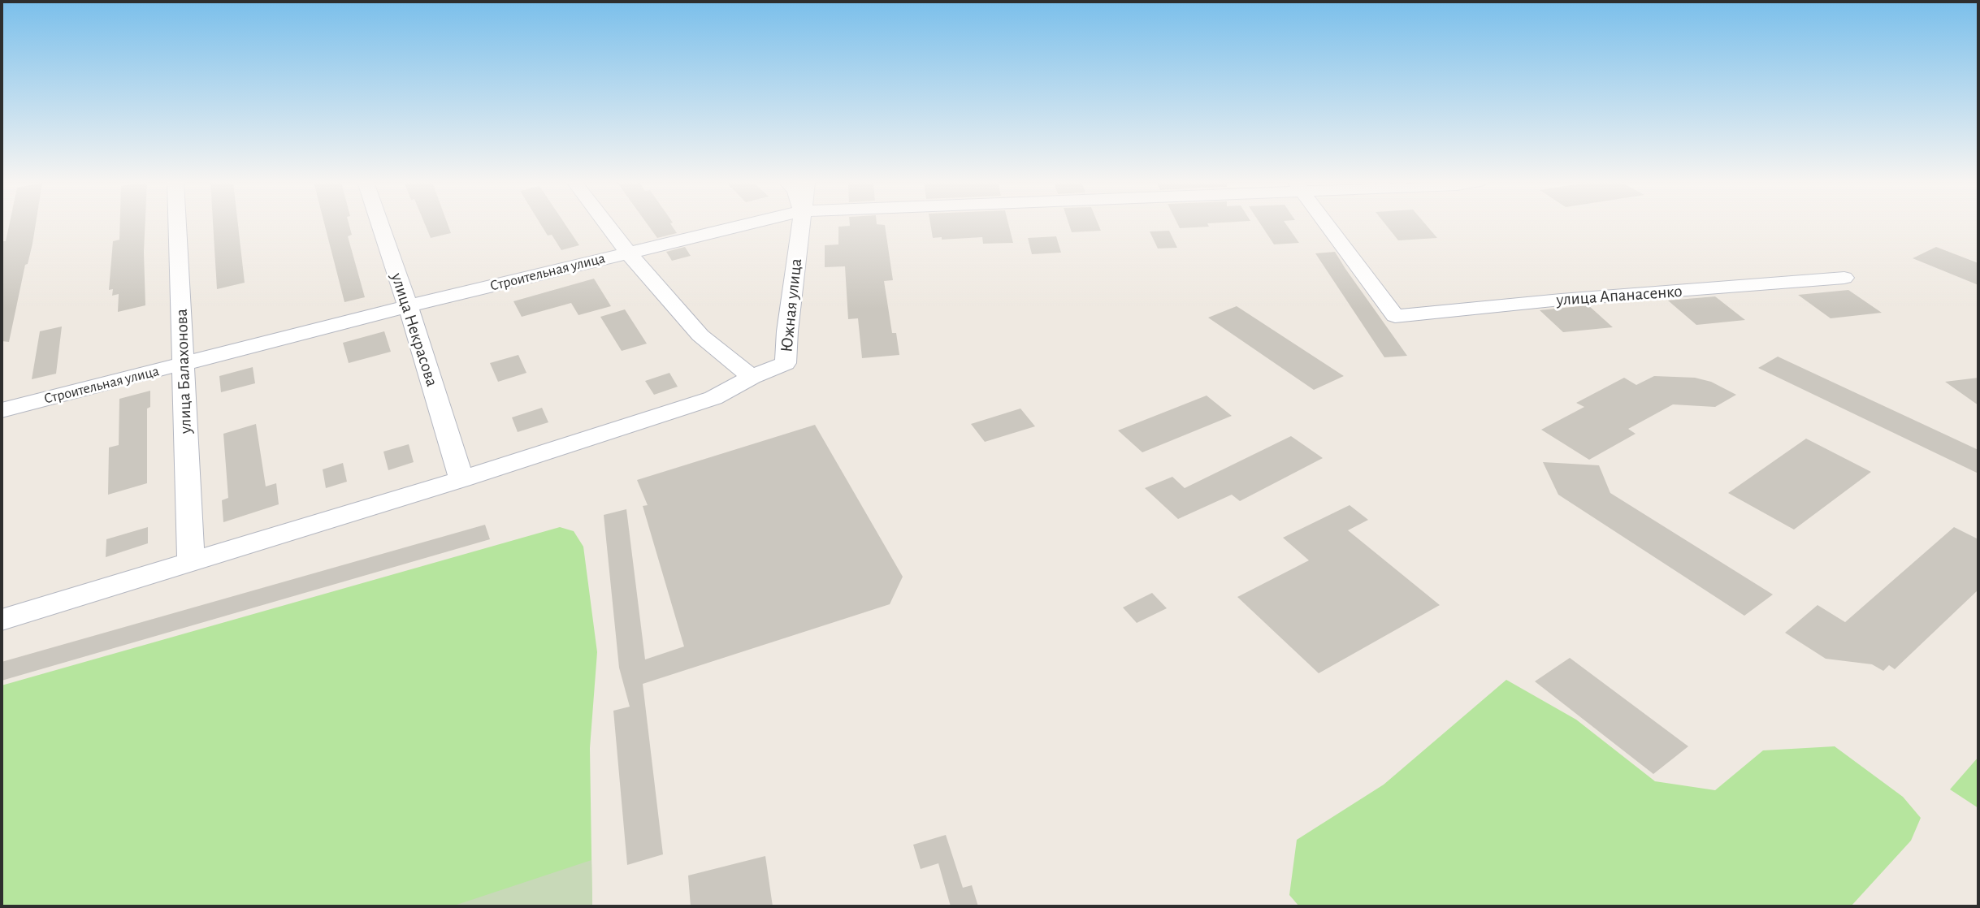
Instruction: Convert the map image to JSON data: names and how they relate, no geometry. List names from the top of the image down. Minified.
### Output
{"streets":{"street":["Строительная улица","улица Апанасенко","Южная улица","улица Некрасова","улица Балахонова"]},"crossings":[["Строительная улица","улица Некрасова"],["Строительная улица","улица Балахонова"]]}
